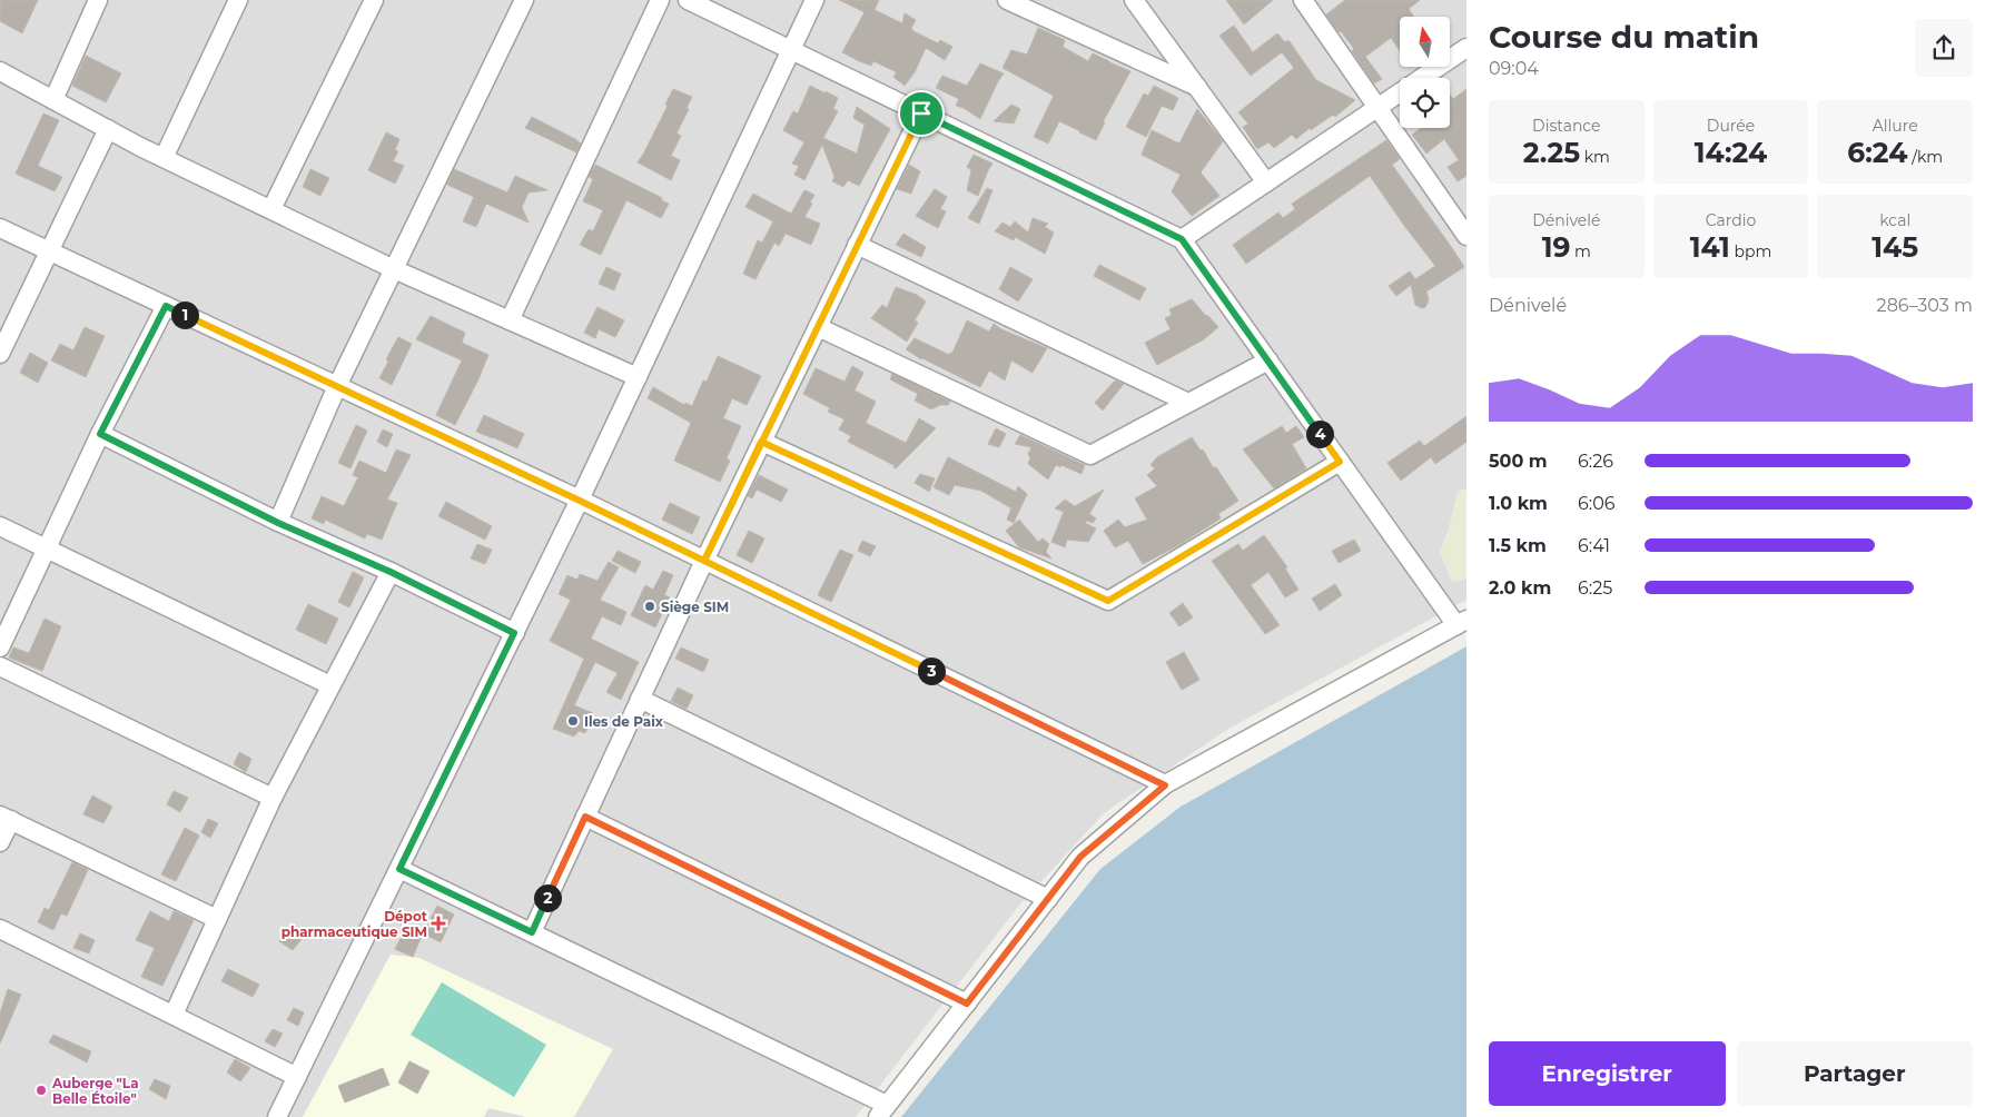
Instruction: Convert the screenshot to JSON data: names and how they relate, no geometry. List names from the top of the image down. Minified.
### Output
{"places":{"other":["Siège SIM","Iles de Paix","Auberge \"La Belle Étoile\""],"health":["Dépot pharmaceutique SIM"]},"north":"top","page":{"heading":["Course du matin","09:04"],"stats":[["Distance","2.25 km"],["Durée","14:24"],["Allure","6:24 /km"],["Dénivelé","19 m"],["Cardio","141 bpm"],["kcal","145"]],"chart":["Dénivelé","286–303 m"],"pins":["1","4","3","2"],"list":[{"name":"500 m","note":"6:26"},{"name":"1.0 km","note":"6:06"},{"name":"1.5 km","note":"6:41"},{"name":"2.0 km","note":"6:25"}],"buttons":["Enregistrer","Partager"]}}
